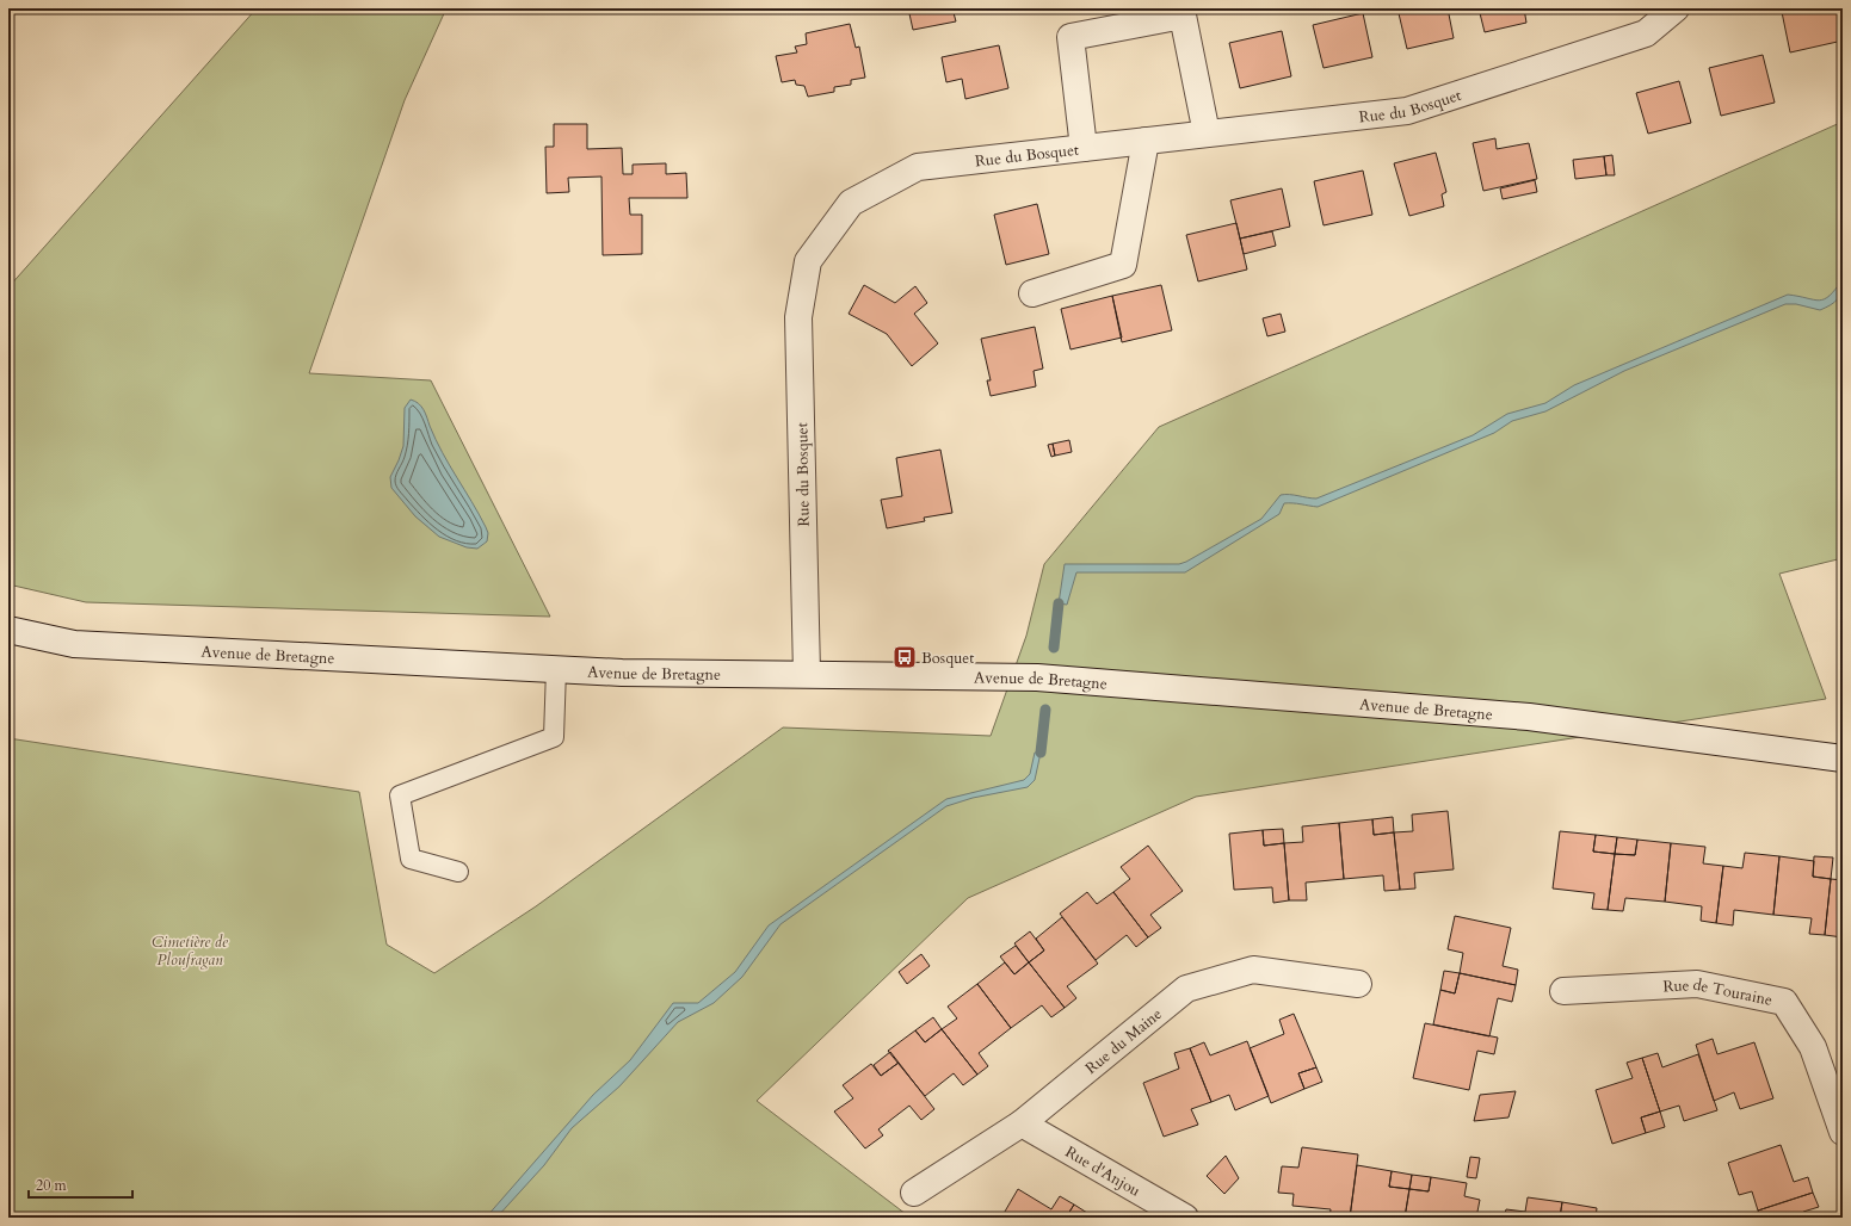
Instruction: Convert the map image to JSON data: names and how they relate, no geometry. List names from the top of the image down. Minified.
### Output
{"streets":{"street":["Rue du Bosquet","Avenue de Bretagne","Rue de Touraine","Rue du Maine","Rue d'Anjou"]},"crossings":[["Rue du Bosquet","Avenue de Bretagne"],["Rue du Maine","Rue d'Anjou"]],"parks":["Cimetière de Ploufragan"],"places":{"bus stop":["Bosquet"]},"scale_bar":"20 m"}
